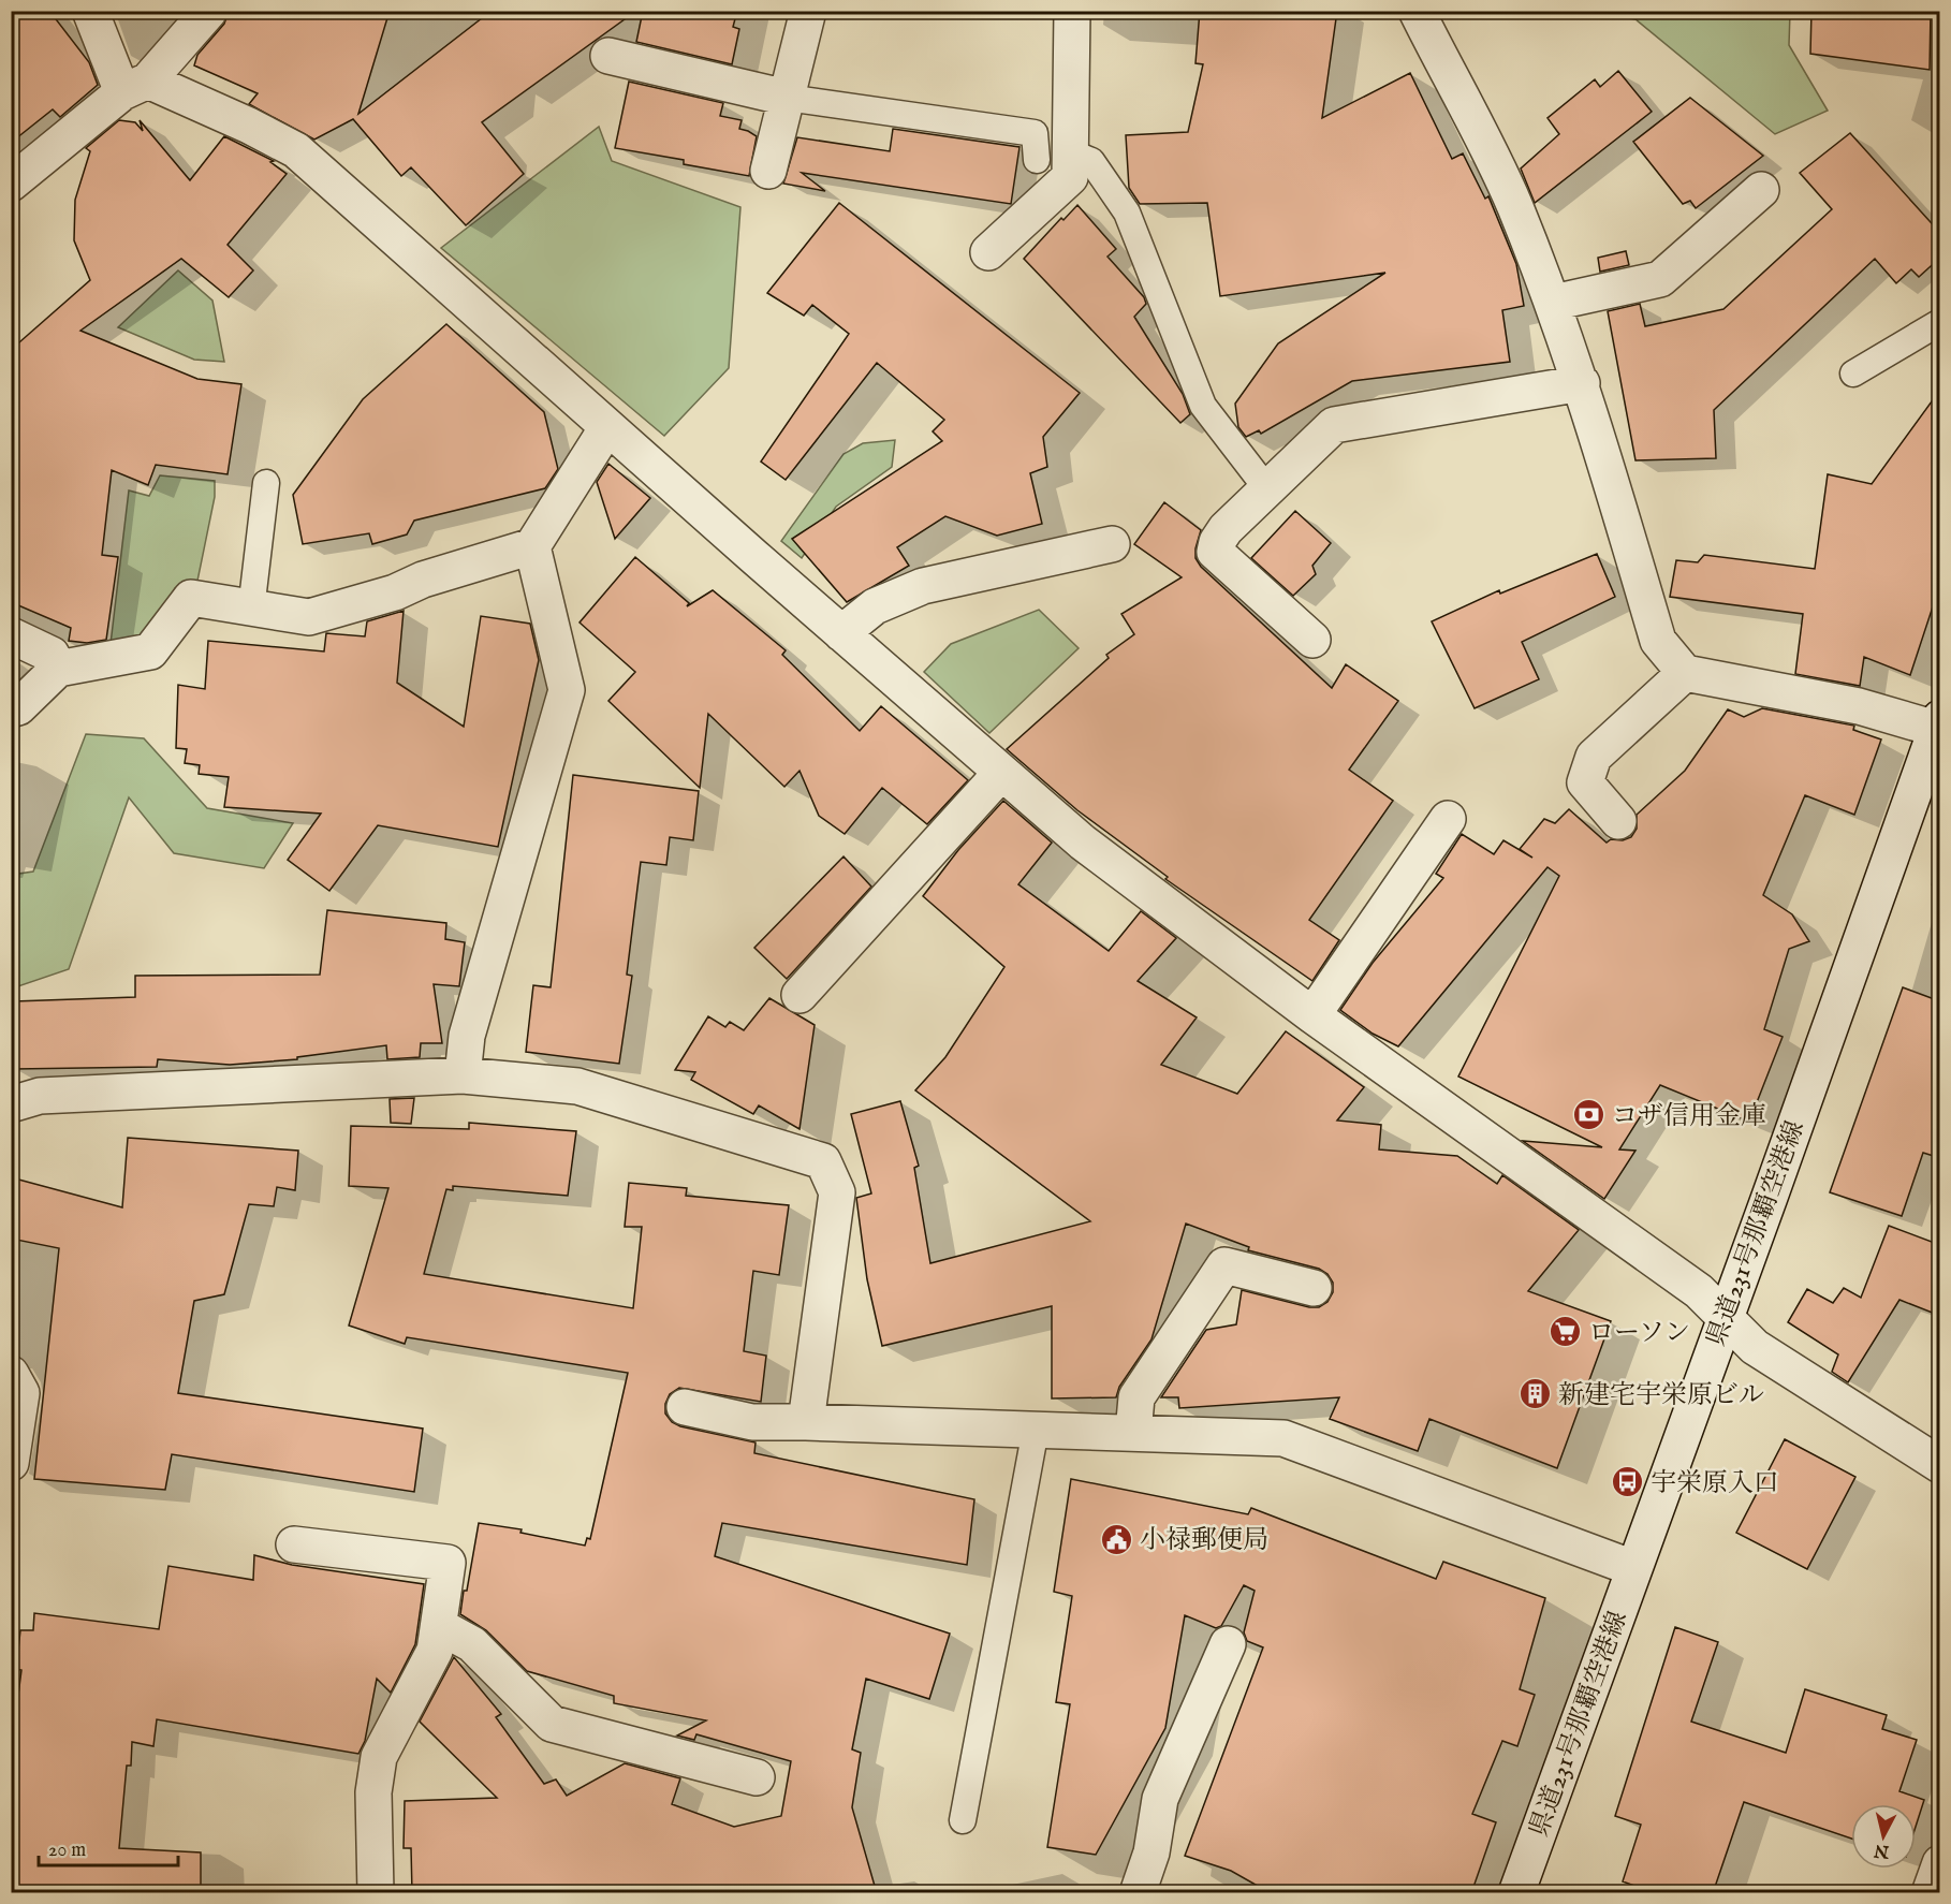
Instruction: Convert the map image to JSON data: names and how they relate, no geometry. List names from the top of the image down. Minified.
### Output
{"streets":{"street":["県道231号那覇空港線"]},"places":{"bank":["コザ信用金庫"],"supermarket":["ローソン"],"building":["新建宅宇栄原ビル"],"bus stop":["宇栄原入口"],"public building":["小禄郵便局"]},"scale_bar":"20 m","north":"bottom"}
